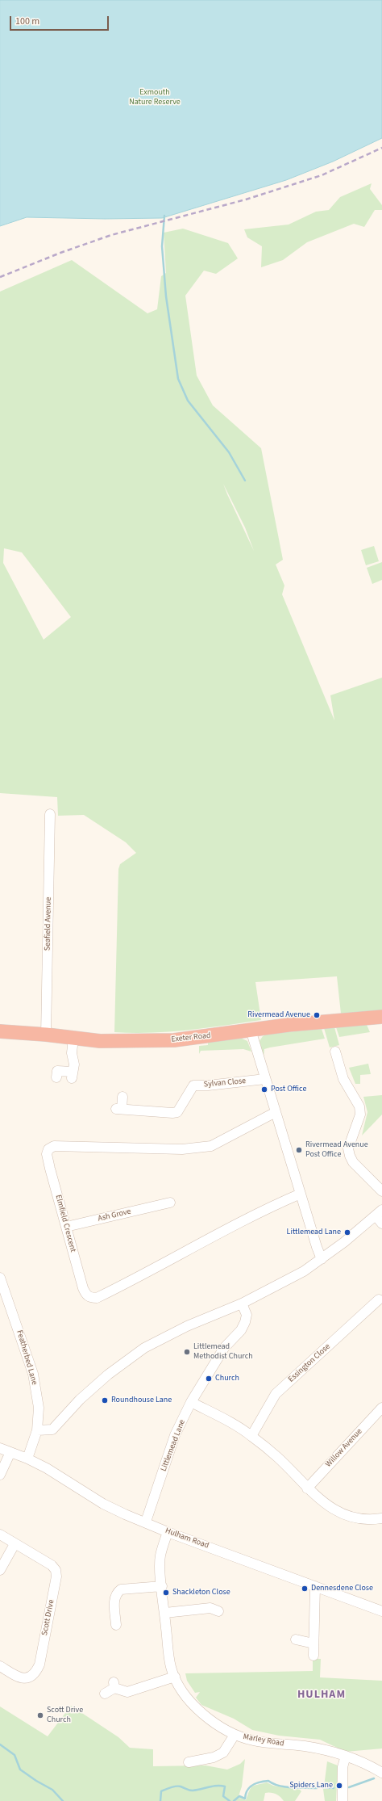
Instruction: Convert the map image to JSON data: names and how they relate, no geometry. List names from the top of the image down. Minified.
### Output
{"streets":{"highway":["Exeter Road"],"street":["Seafield Avenue","Sylvan Close","Ash Grove","Elmfield Crescent","Featherbed Lane","Essington Close","Littlemead Lane","Willow Avenue","Hulham Road","Scott Drive","Marley Road"]},"crossings":[["Seafield Avenue","Exeter Road"],["Ash Grove","Elmfield Crescent"],["Featherbed Lane","Hulham Road"],["Littlemead Lane","Hulham Road"],["Hulham Road","Marley Road"]],"districts":["HULHAM"],"parks":["Exmouth Nature Reserve"],"places":["Rivermead Avenue","Post Office","Rivermead Avenue Post Office","Littlemead Lane","Littlemead Methodist Church","Church","Roundhouse Lane","Dennesdene Close","Shackleton Close","Scott Drive Church","Spiders Lane"],"scale_bar":"100 m"}
